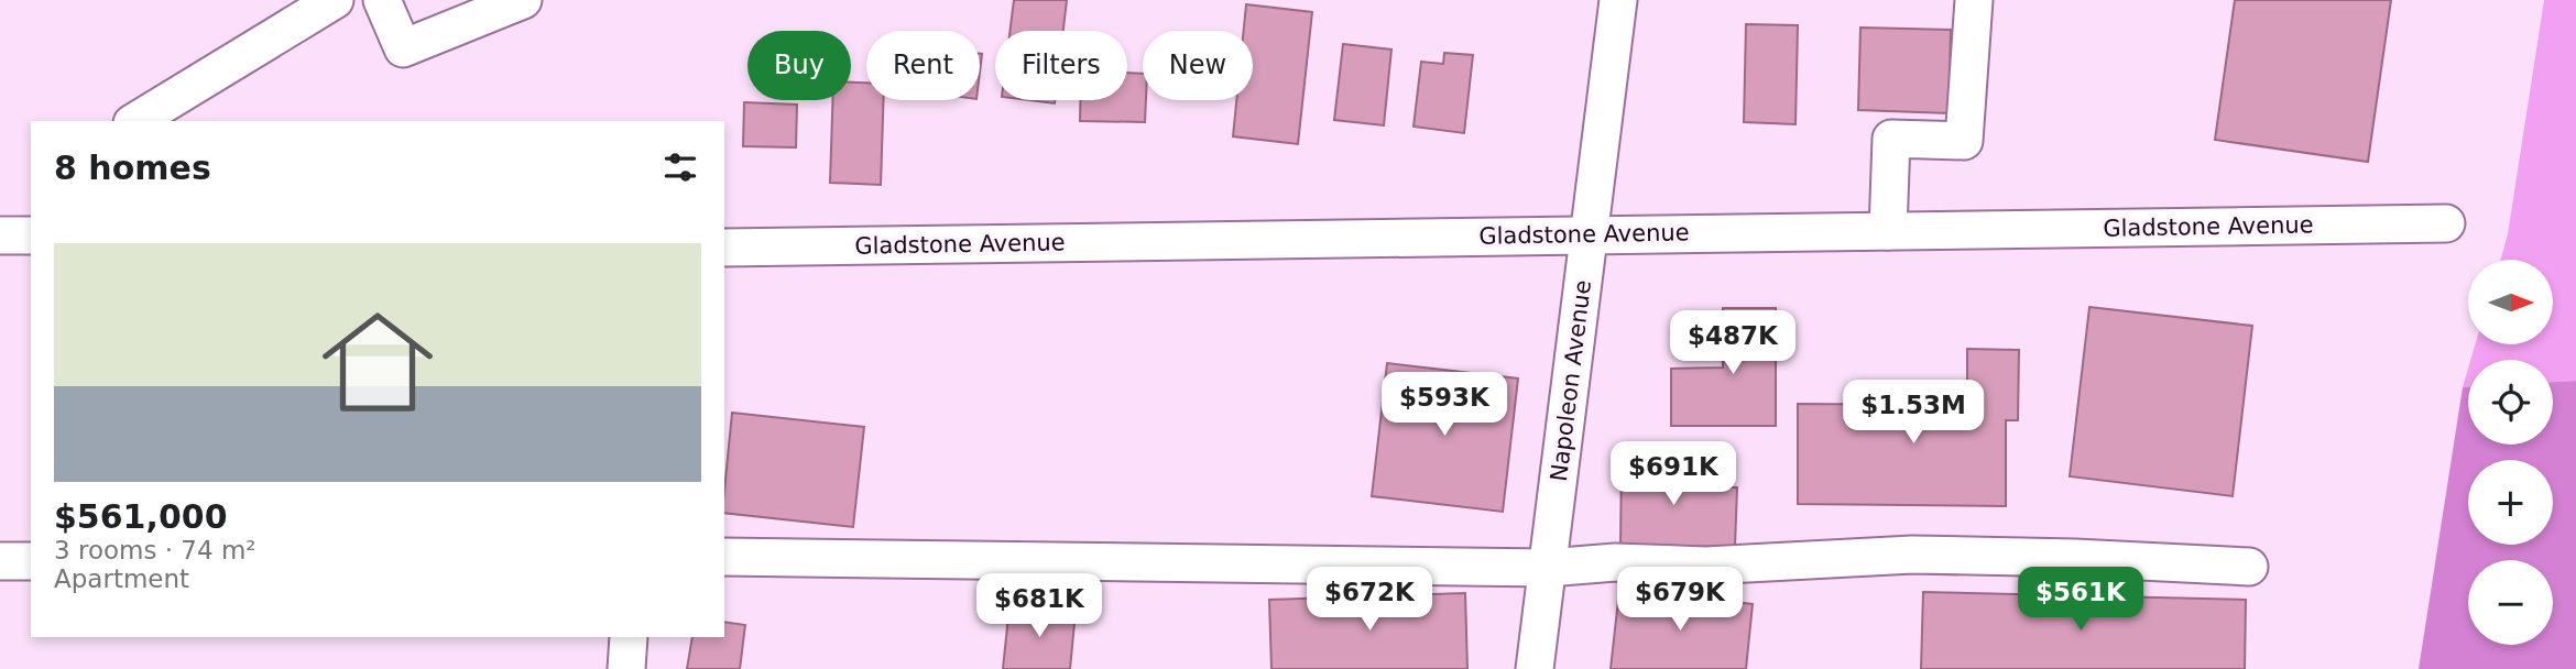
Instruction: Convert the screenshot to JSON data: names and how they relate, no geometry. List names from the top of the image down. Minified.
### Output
{"streets":{"street":["Gladstone Avenue","Napoleon Avenue"]},"crossings":[["Gladstone Avenue","Napoleon Avenue"]],"north":"right","page":{"chip":["Buy","Rent","Filters","New"],"heading":"8 homes","list":[{"name":"$561,000","note":"3 rooms · 74 m² · Apartment"}],"map_buttons":["+","−"],"price":["$487K","$593K","$1.53M","$691K","$672K","$679K","$561K","$681K"]}}
